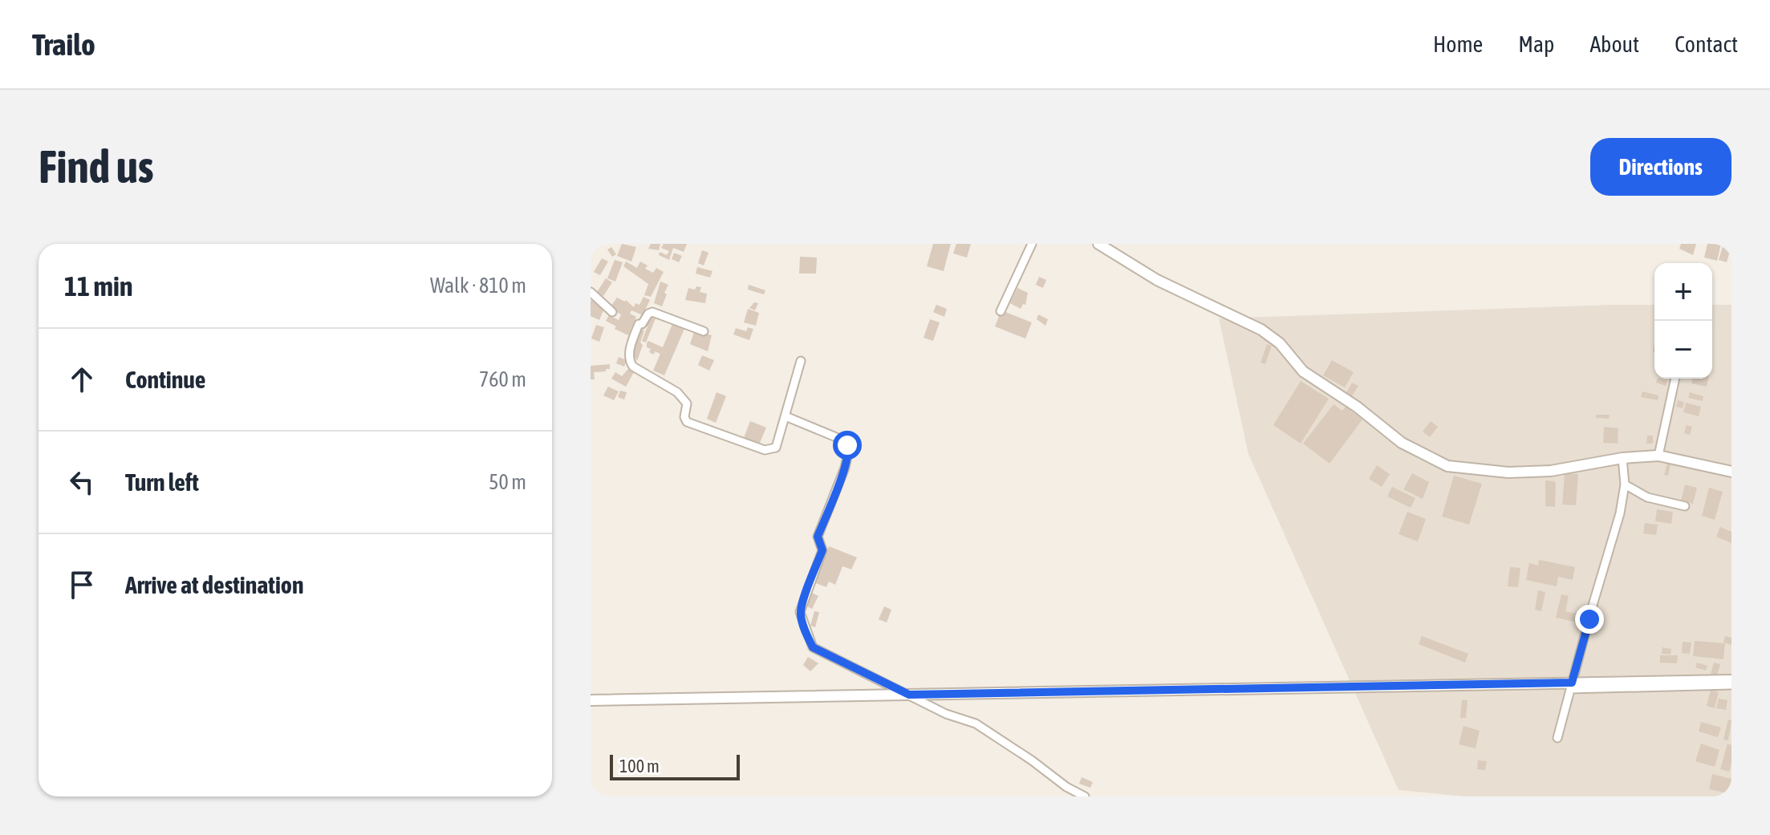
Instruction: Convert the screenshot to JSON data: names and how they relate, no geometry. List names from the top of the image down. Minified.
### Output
{"scale_bar":"100 m","page":{"header":"Trailo","nav":["Home","Map","About","Contact"],"buttons":"Directions","title":"Find us","heading":["11 min","Walk · 810 m"],"map_buttons":["+","−"],"list":[["Continue","760 m"],["Turn left","50 m"],"Arrive at destination"],"scale":"100 m"}}
